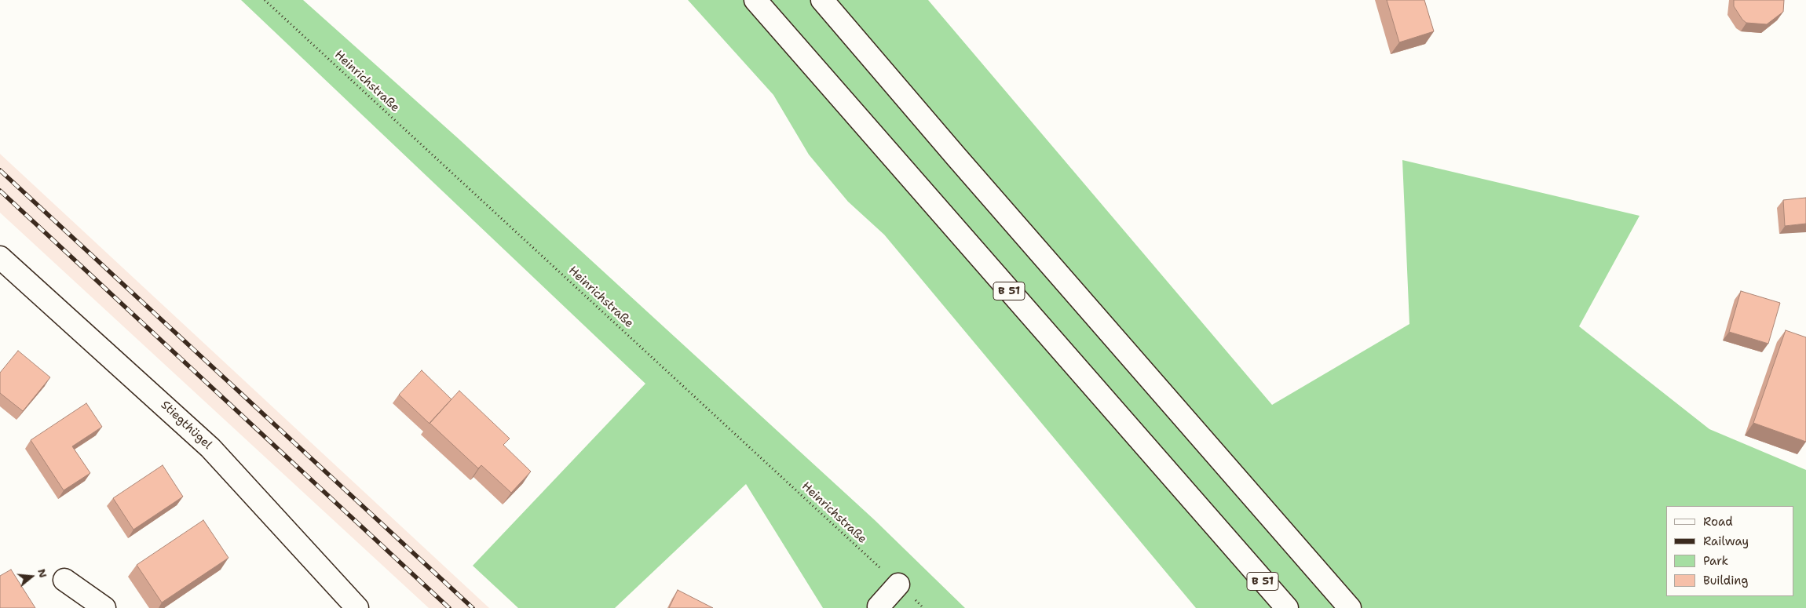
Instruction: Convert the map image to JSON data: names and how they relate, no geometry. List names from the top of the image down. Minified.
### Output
{"streets":{"main road":["B 51","Stiegthügel"],"path":["Heinrichstraße"]},"legend":["Road","Railway","Park","Building"],"north":"right"}
